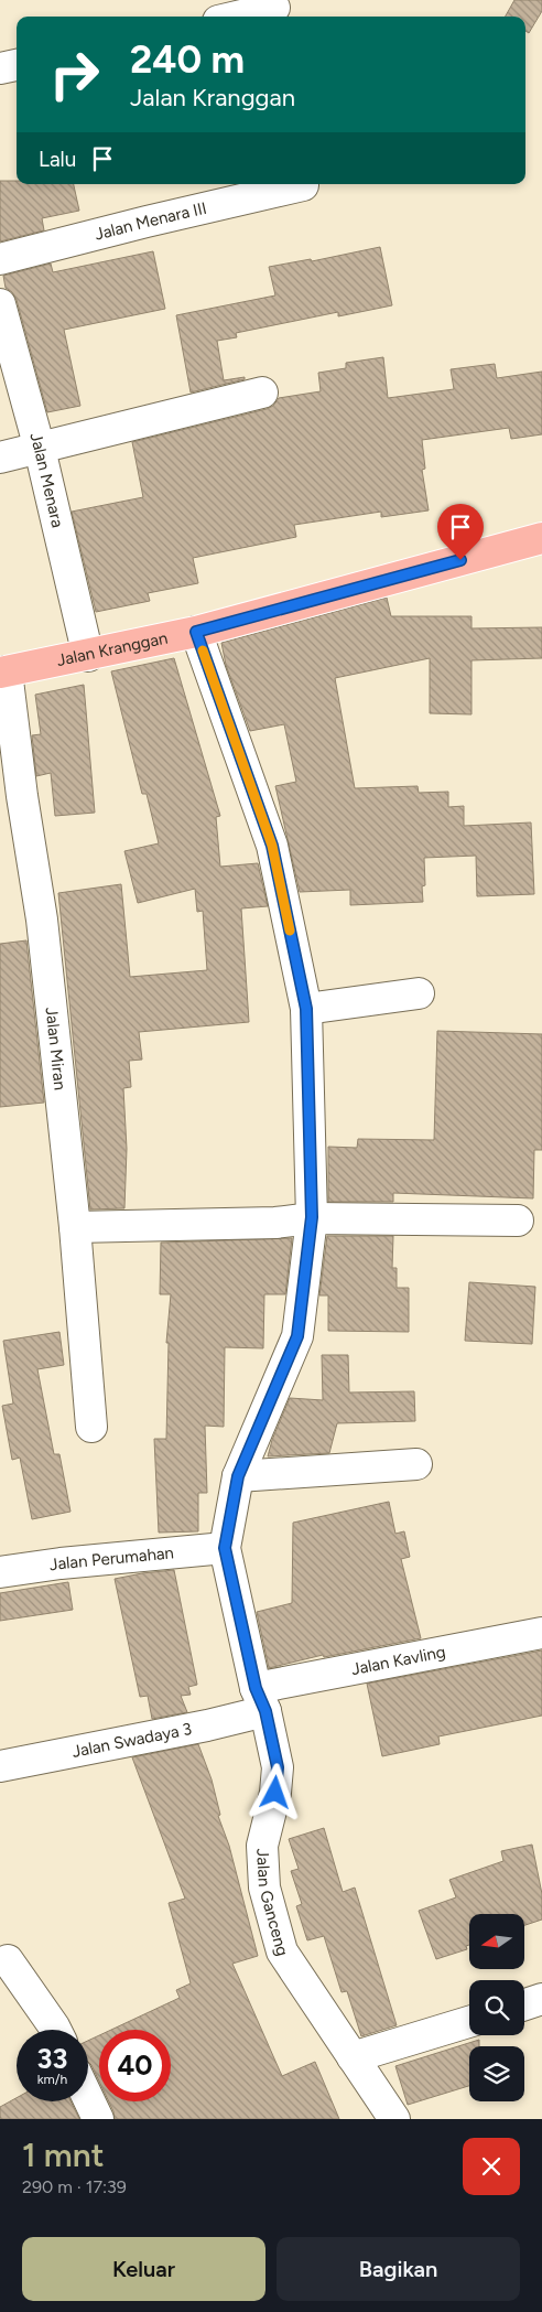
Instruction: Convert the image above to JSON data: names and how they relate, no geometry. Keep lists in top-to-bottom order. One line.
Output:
{"streets":{"main road":["Jalan Kranggan"],"street":["Jalan Menara III","Jalan Menara","Jalan Miran","Jalan Perumahan","Jalan Kavling","Jalan Swadaya 3","Jalan Ganceng"]},"crossings":[["Jalan Menara","Jalan Kranggan"],["Jalan Kranggan","Jalan Miran"],["Jalan Kranggan","Jalan Ganceng"],["Jalan Perumahan","Jalan Ganceng"],["Jalan Kavling","Jalan Swadaya 3"],["Jalan Kavling","Jalan Ganceng"],["Jalan Swadaya 3","Jalan Ganceng"]],"north":"left","page":{"turn":["240 m","Jalan Kranggan"],"then":"Lalu","speed":"33 km/h","limit":"40","heading":["1 mnt","290 m · 17:39"],"buttons":["Keluar","Bagikan"]}}
